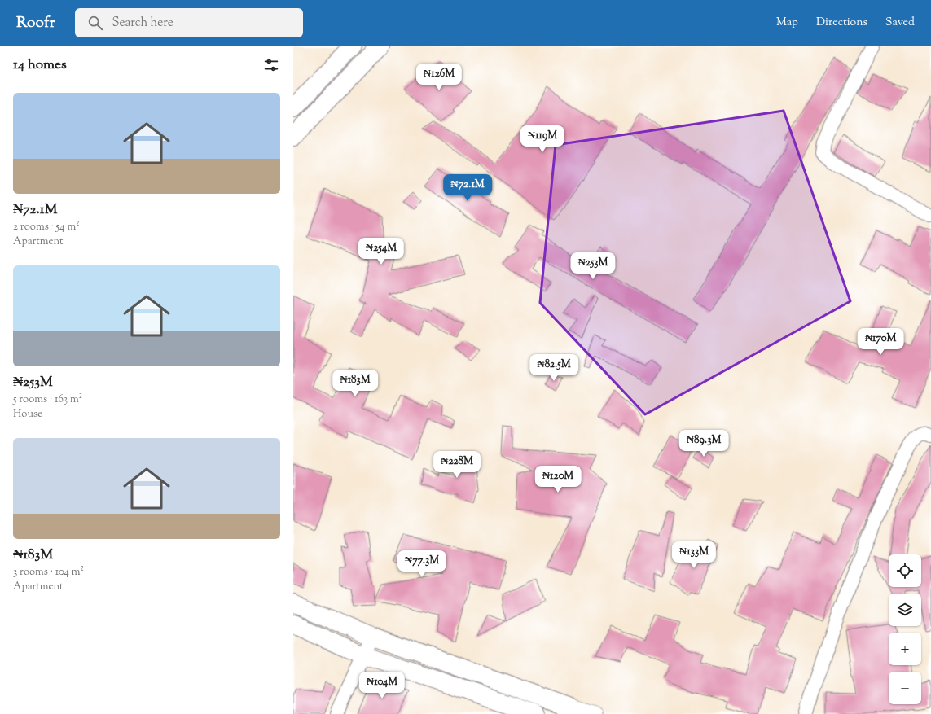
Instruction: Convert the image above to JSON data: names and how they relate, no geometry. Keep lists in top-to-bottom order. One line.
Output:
{"page":{"header":"Roofr","search":"Search here","nav":["Map","Directions","Saved"],"heading":"14 homes","price":["₦126M","₦119M","₦72.1M","₦254M","₦253M","₦170M","₦82.5M","₦183M","₦89.3M","₦228M","₦120M","₦133M","₦77.3M","₦104M"],"list":[{"name":"₦72.1M","note":"2 rooms · 54 m² · Apartment"},{"name":"₦253M","note":"5 rooms · 163 m² · House"},{"name":"₦183M","note":"3 rooms · 104 m² · Apartment"}],"map_buttons":["+","−"]}}
